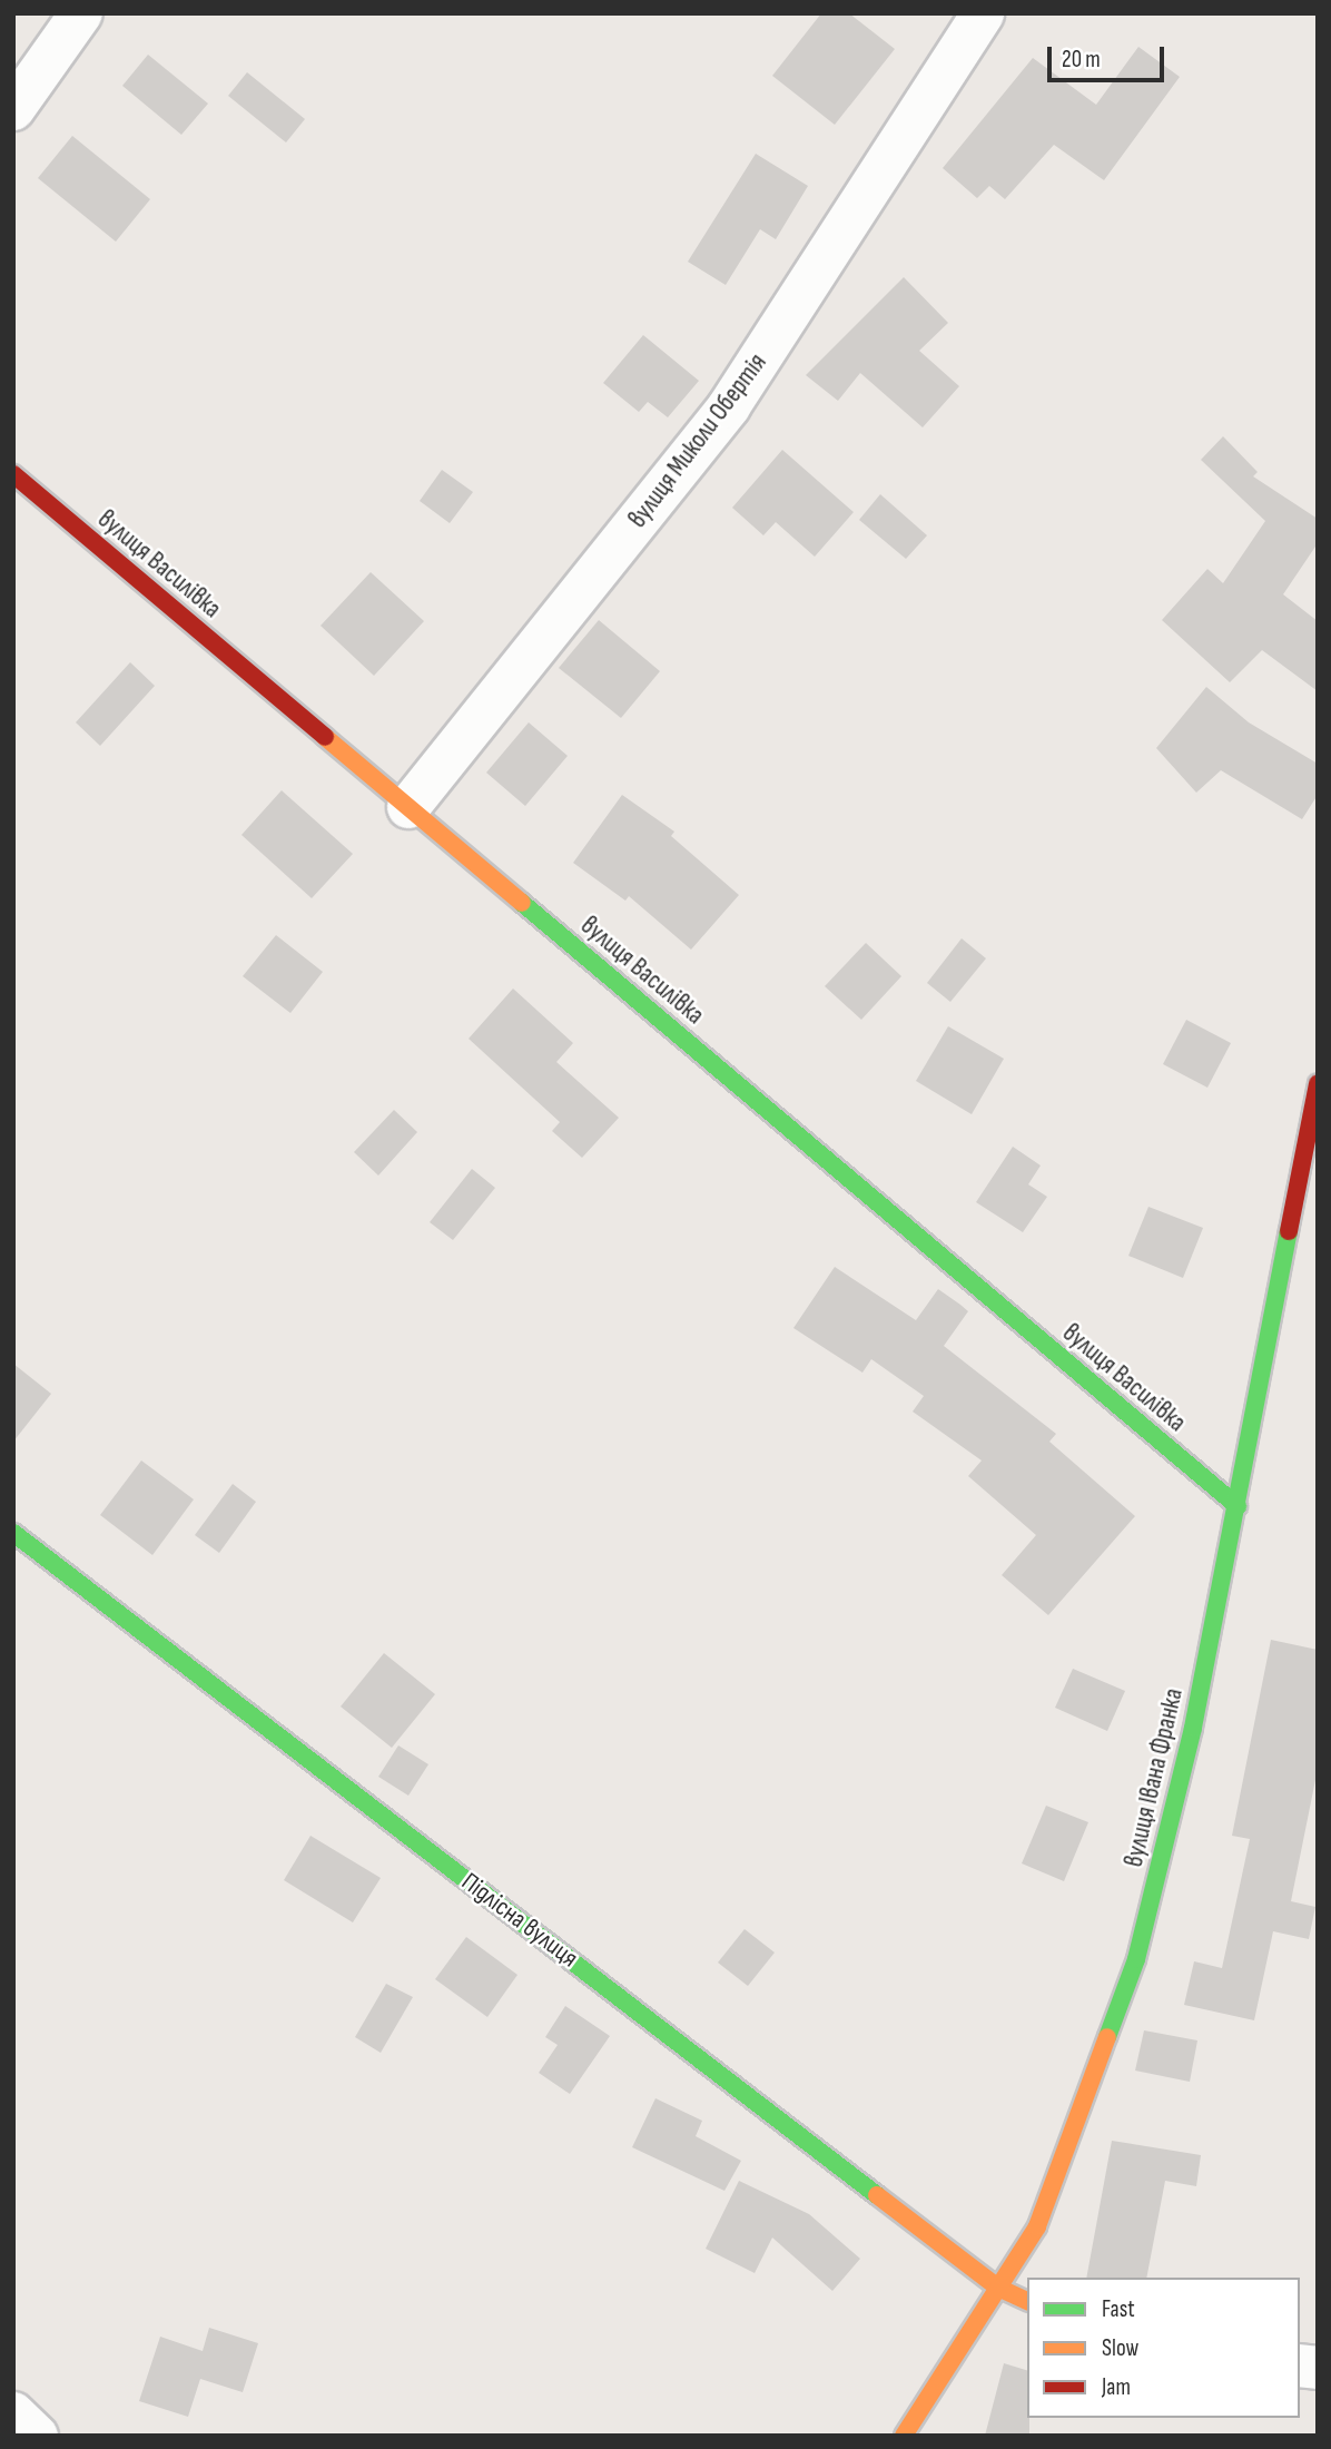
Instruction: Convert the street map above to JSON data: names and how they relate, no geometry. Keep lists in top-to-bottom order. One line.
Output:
{"streets":{"street":["вулиця Миколи Обертія","вулиця Василівка","вулиця Івана Франка","Підлісна вулиця"]},"crossings":[["вулиця Миколи Обертія","вулиця Василівка"],["вулиця Василівка","вулиця Івана Франка"],["вулиця Івана Франка","Підлісна вулиця"]],"legend":["Fast","Slow","Jam"],"scale_bar":"20 m"}
